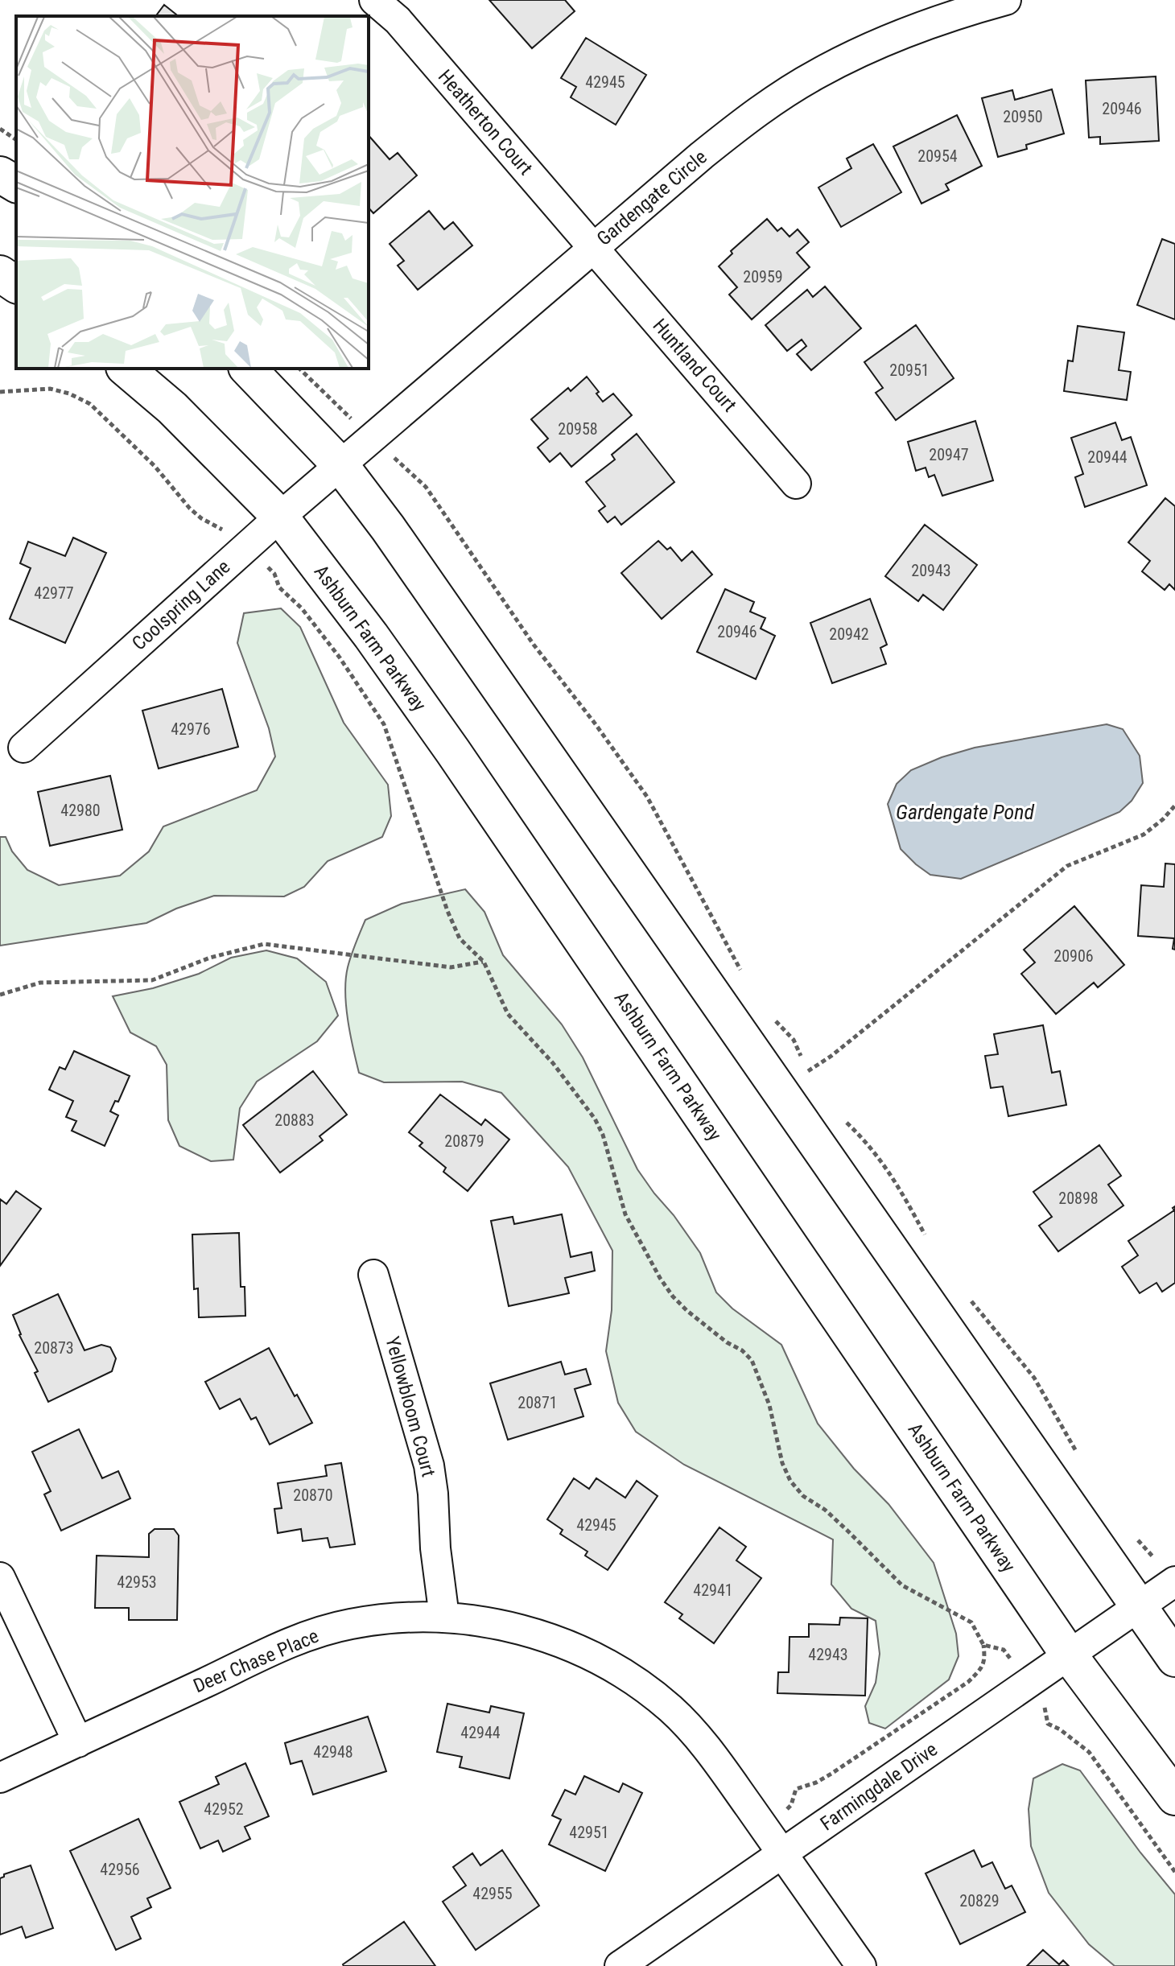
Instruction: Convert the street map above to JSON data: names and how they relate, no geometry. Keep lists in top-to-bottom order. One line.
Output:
{"streets":{"main road":["Ashburn Farm Parkway"],"street":["Heatherton Court","Gardengate Circle","Huntland Court","Coolspring Lane","Yellowbloom Court","Deer Chase Place","Farmingdale Drive"]},"crossings":[["Heatherton Court","Gardengate Circle"],["Heatherton Court","Huntland Court"],["Gardengate Circle","Huntland Court"],["Gardengate Circle","Coolspring Lane"],["Coolspring Lane","Ashburn Farm Parkway"],["Ashburn Farm Parkway","Farmingdale Drive"],["Yellowbloom Court","Deer Chase Place"],["Deer Chase Place","Farmingdale Drive"]],"water":["Gardengate Pond"],"house_numbers":["42945","20946","20950","20954","20959","20951","20958","20947","20944","20943","42977","20946","20942","42976","42980","20906","20883","20879","20898","20873","20871","20870","42945","42953","42941","42943","42944","42948","42952","42951","42956","42955","20829"]}
